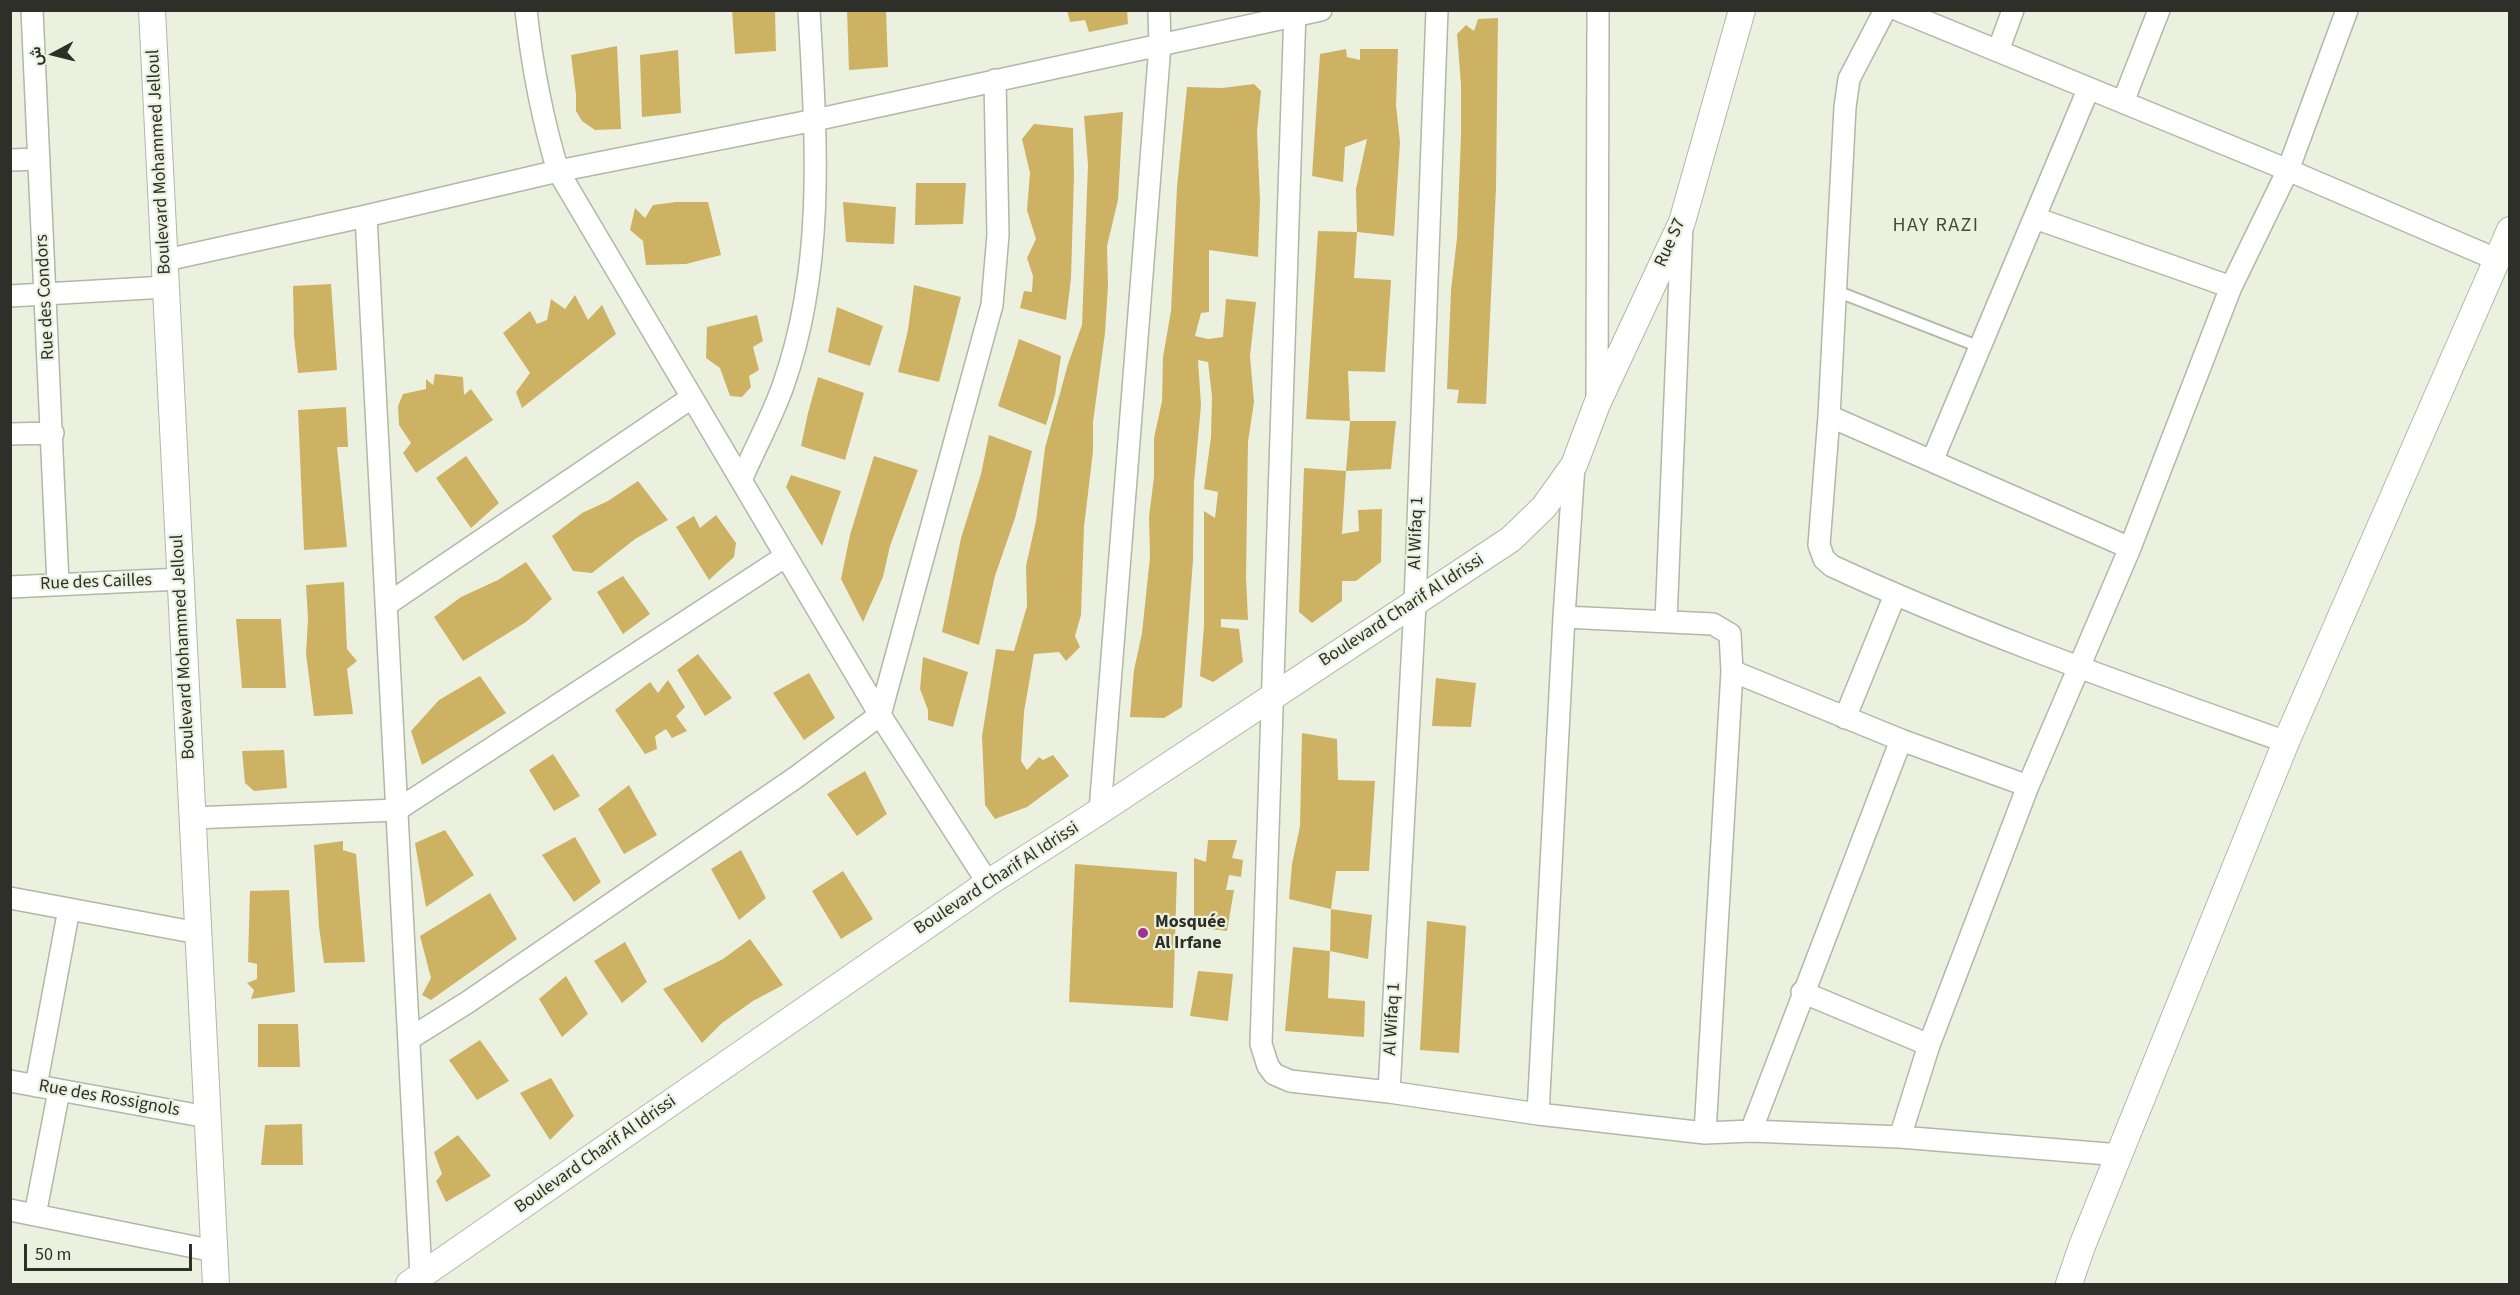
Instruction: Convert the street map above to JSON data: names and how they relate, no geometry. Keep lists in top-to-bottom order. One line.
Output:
{"streets":{"street":["Boulevard Mohammed Jelloul","Rue S7","Rue des Condors","Al Wifaq 1","Rue des Cailles","Boulevard Charif Al Idrissi","Rue des Rossignols"]},"crossings":[["Boulevard Mohammed Jelloul","Rue des Cailles"],["Boulevard Mohammed Jelloul","Rue des Rossignols"],["Rue S7","Boulevard Charif Al Idrissi"],["Rue des Condors","Rue des Cailles"],["Al Wifaq 1","Boulevard Charif Al Idrissi"]],"districts":["HAY RAZI"],"places":["Mosquée Al Irfane"],"scale_bar":"50 m","north":"left"}
